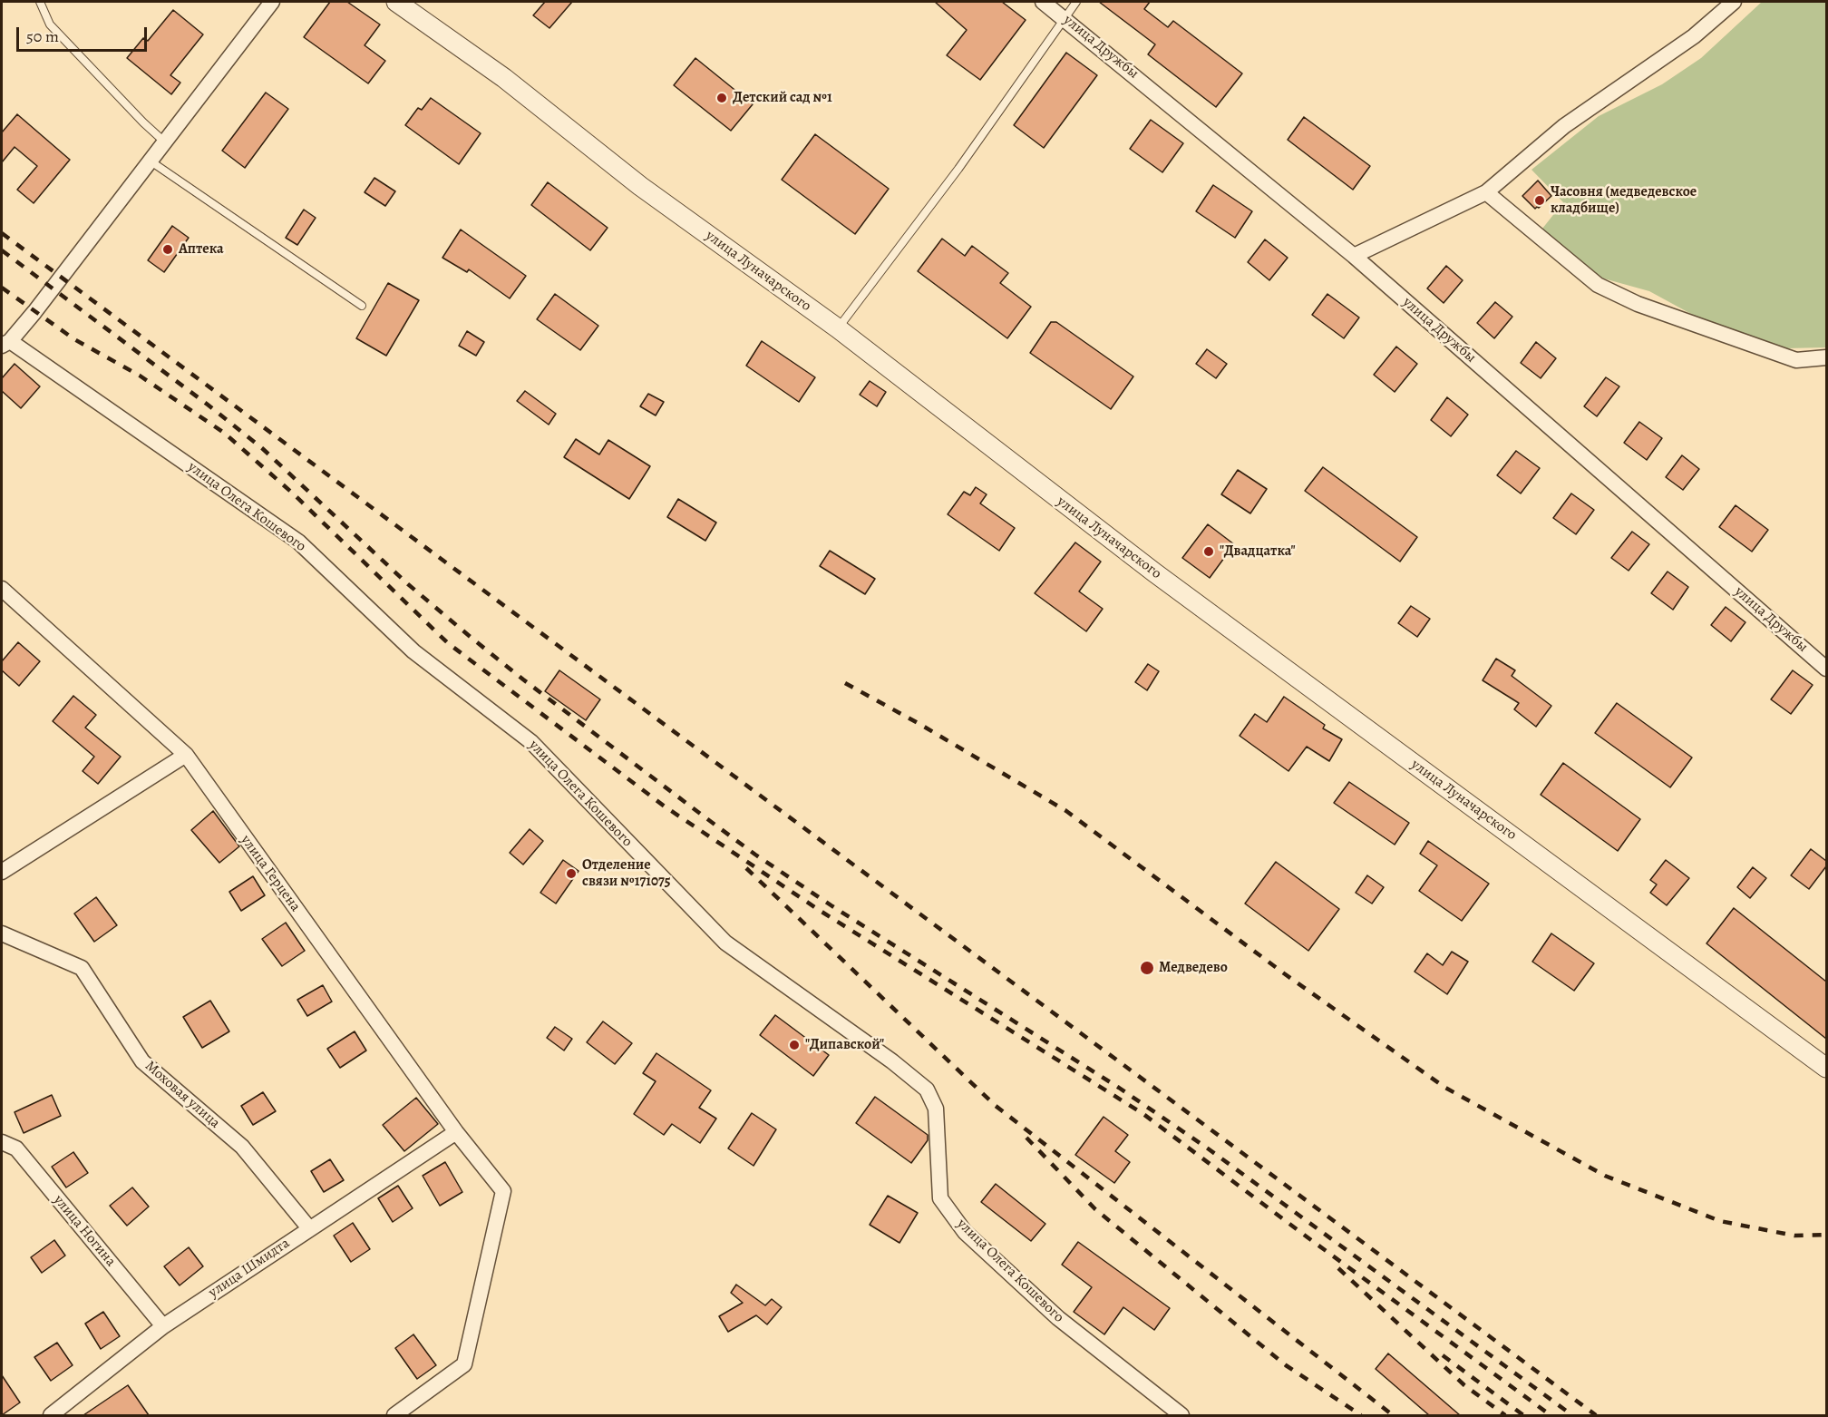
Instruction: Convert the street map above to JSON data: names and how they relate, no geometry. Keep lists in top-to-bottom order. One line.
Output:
{"streets":{"street":["улица Дружбы","улица Луначарского","улица Олега Кошевого","улица Герцена","Моховая улица","улица Ногина","улица Шмидта"]},"crossings":[["улица Герцена","улица Шмидта"],["Моховая улица","улица Шмидта"],["улица Ногина","улица Шмидта"]],"places":["Детский сад №1","Часовня (медведевское кладбище)","Аптека","\"Двадцатка\"","Отделение связи №171075","Медведево","\"Дипавской\""],"scale_bar":"50 m"}
